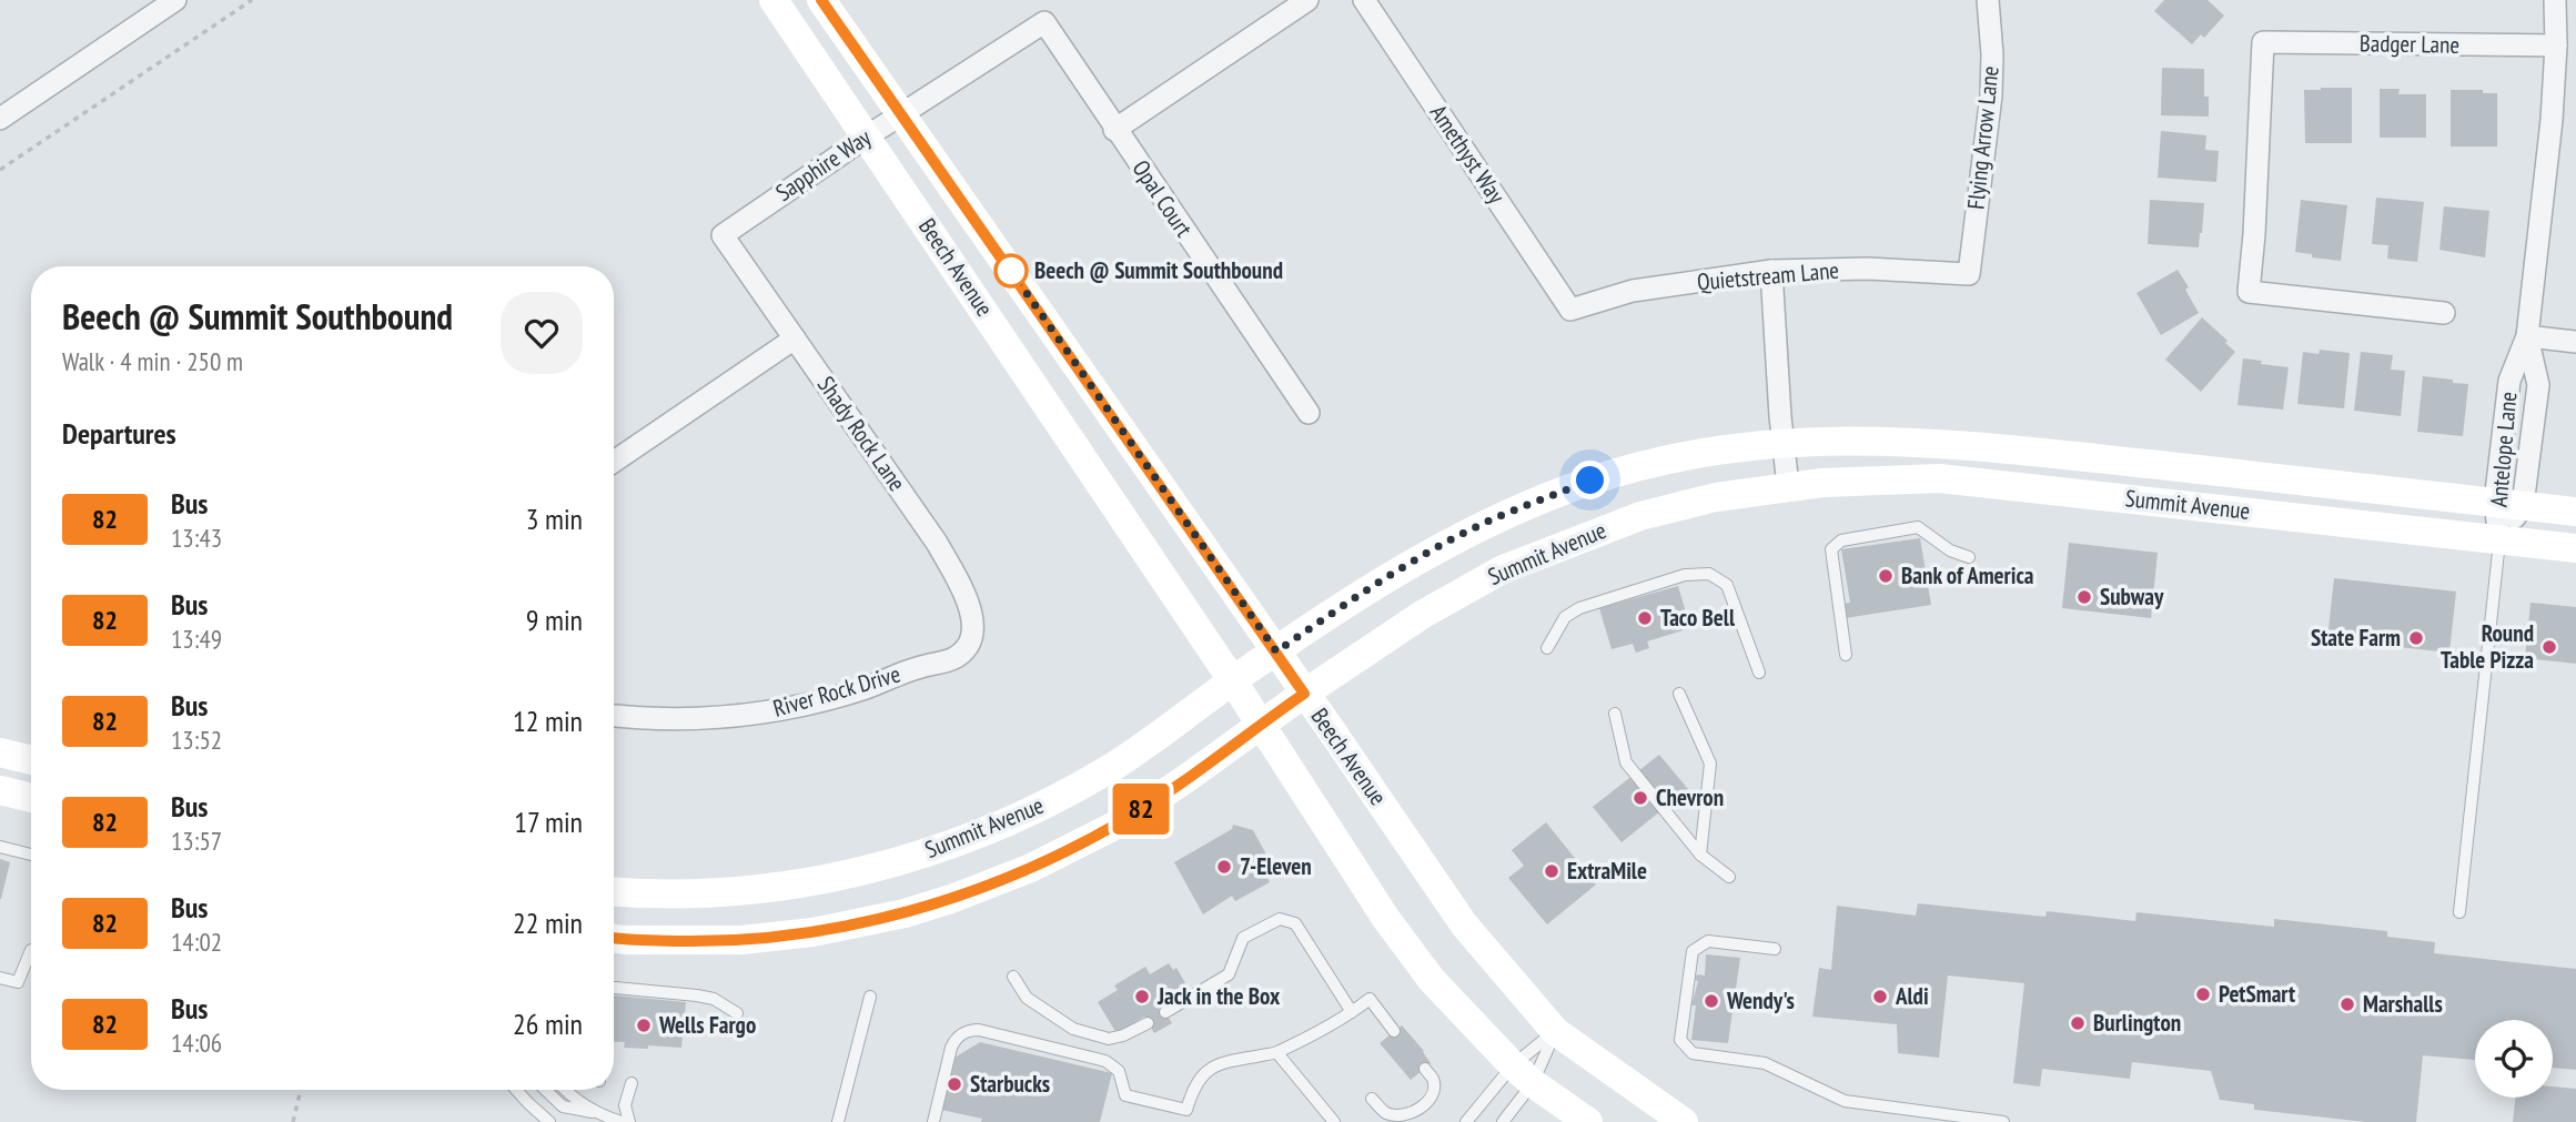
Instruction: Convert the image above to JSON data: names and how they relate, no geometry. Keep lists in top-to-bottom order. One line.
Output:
{"streets":{"main road":["Beech Avenue","Summit Avenue"],"street":["Badger Lane","Flying Arrow Lane","Amethyst Way","Sapphire Way","Opal Court","Quietstream Lane","Shady Rock Lane","Antelope Lane","River Rock Drive"]},"crossings":[["Badger Lane","Antelope Lane"],["Flying Arrow Lane","Quietstream Lane"],["Amethyst Way","Quietstream Lane"],["Sapphire Way","Opal Court"],["Sapphire Way","Beech Avenue"],["Sapphire Way","Shady Rock Lane"],["Beech Avenue","Summit Avenue"],["Shady Rock Lane","River Rock Drive"],["Antelope Lane","Summit Avenue"]],"places":["Beech @ Summit Southbound","Bank of America","Subway","Taco Bell","State Farm","Round Table Pizza","Chevron","7-Eleven","ExtraMile","PetSmart","Jack in the Box","Aldi","Wendy's","Marshalls","Burlington","Wells Fargo","Starbucks"],"lines":["bus line 82"],"page":{"on_map":"82","heading":[["Beech @ Summit Southbound","Walk · 4 min · 250 m"],"Departures"],"list":[{"mark":"82","name":"Bus","note":"13:43","value":"3 min"},{"mark":"82","name":"Bus","note":"13:49","value":"9 min"},{"mark":"82","name":"Bus","note":"13:52","value":"12 min"},{"mark":"82","name":"Bus","note":"13:57","value":"17 min"},{"mark":"82","name":"Bus","note":"14:02","value":"22 min"},{"mark":"82","name":"Bus","note":"14:06","value":"26 min"}]}}
